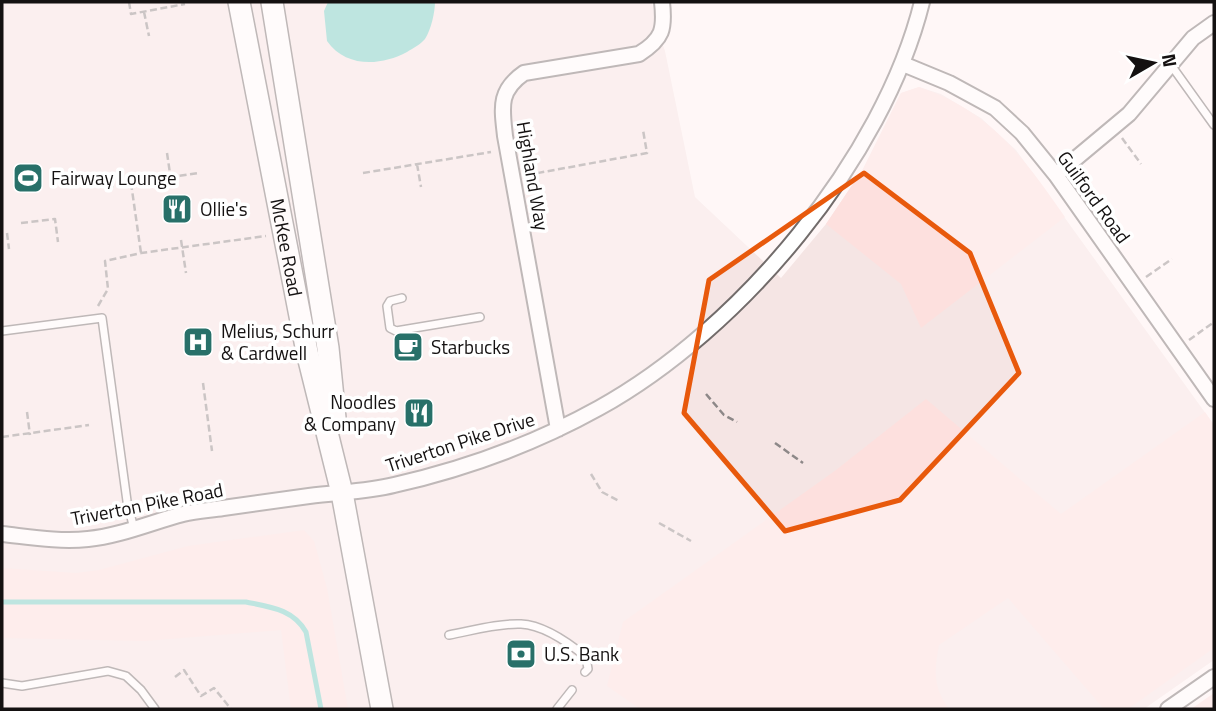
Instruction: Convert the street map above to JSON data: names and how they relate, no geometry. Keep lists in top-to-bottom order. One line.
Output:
{"streets":{"main road":["McKee Road"],"street":["Highland Way","Guilford Road","Triverton Pike Drive","Triverton Pike Road"]},"crossings":[["Highland Way","Triverton Pike Drive"],["Guilford Road","Triverton Pike Drive"],["McKee Road","Triverton Pike Drive"],["McKee Road","Triverton Pike Road"],["Triverton Pike Drive","Triverton Pike Road"]],"places":{"sports":["Fairway Lounge"],"restaurant":["Ollie's","Noodles & Company"],"hospital":["Melius, Schurr & Cardwell"],"cafe":["Starbucks"],"bank":["U.S. Bank"]},"north":"right"}
